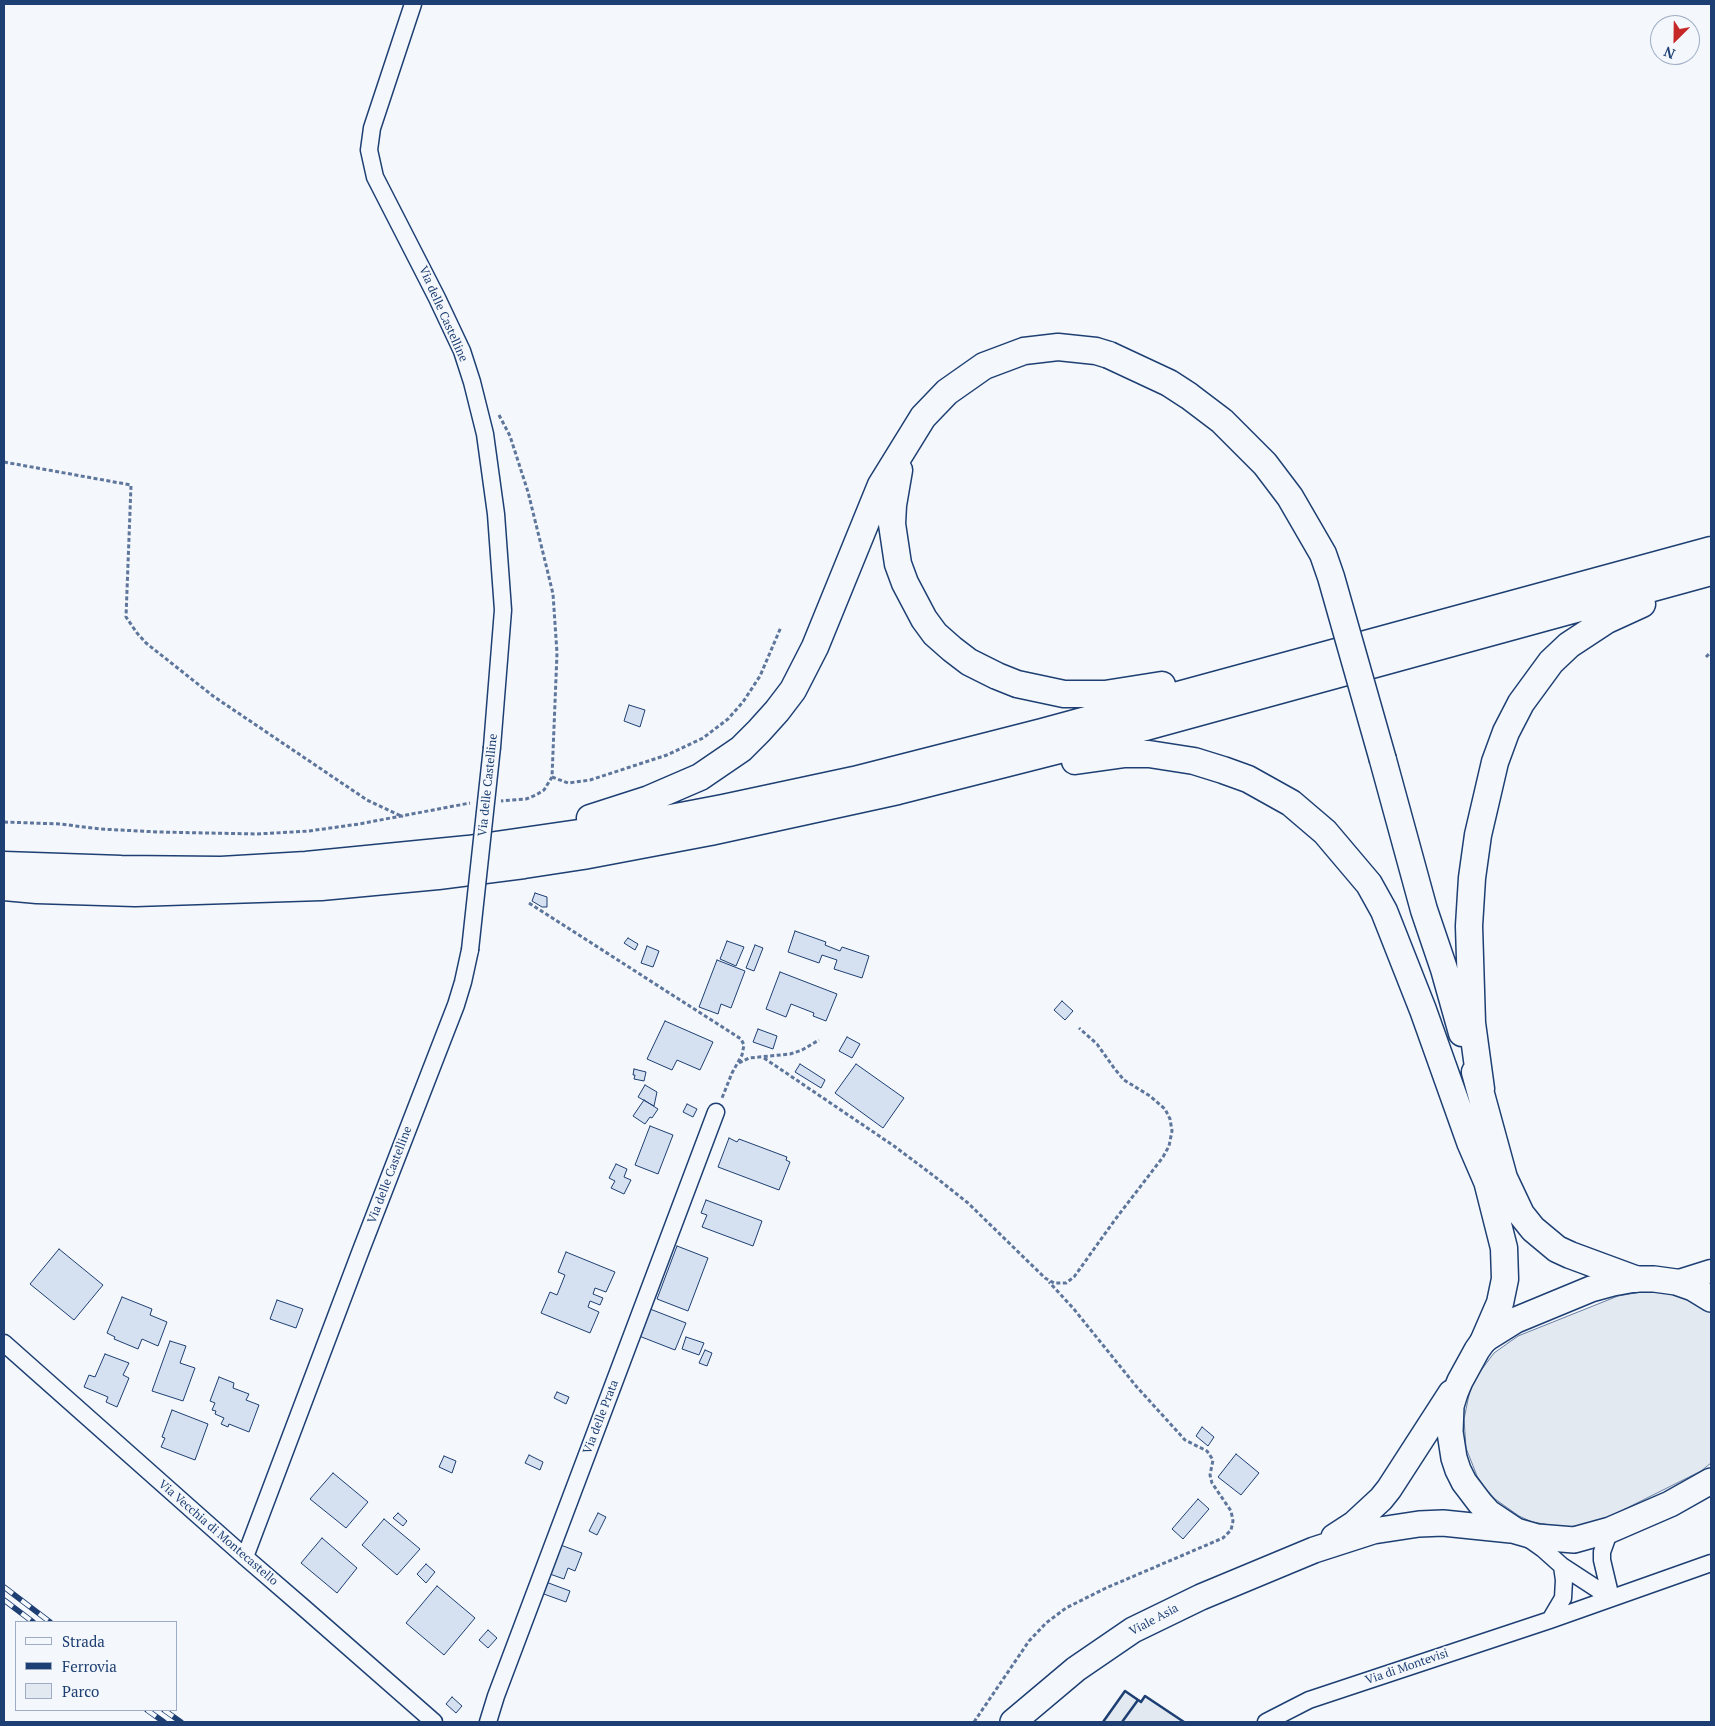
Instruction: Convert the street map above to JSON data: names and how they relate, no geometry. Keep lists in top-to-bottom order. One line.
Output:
{"streets":{"main road":["Viale Asia"],"street":["Via delle Castelline","Via delle Prata","Via Vecchia di Montecastello","Via di Montevisi"]},"crossings":[["Via delle Castelline","Via Vecchia di Montecastello"]],"legend":["Strada","Ferrovia","Parco"],"north":"bottom left"}
